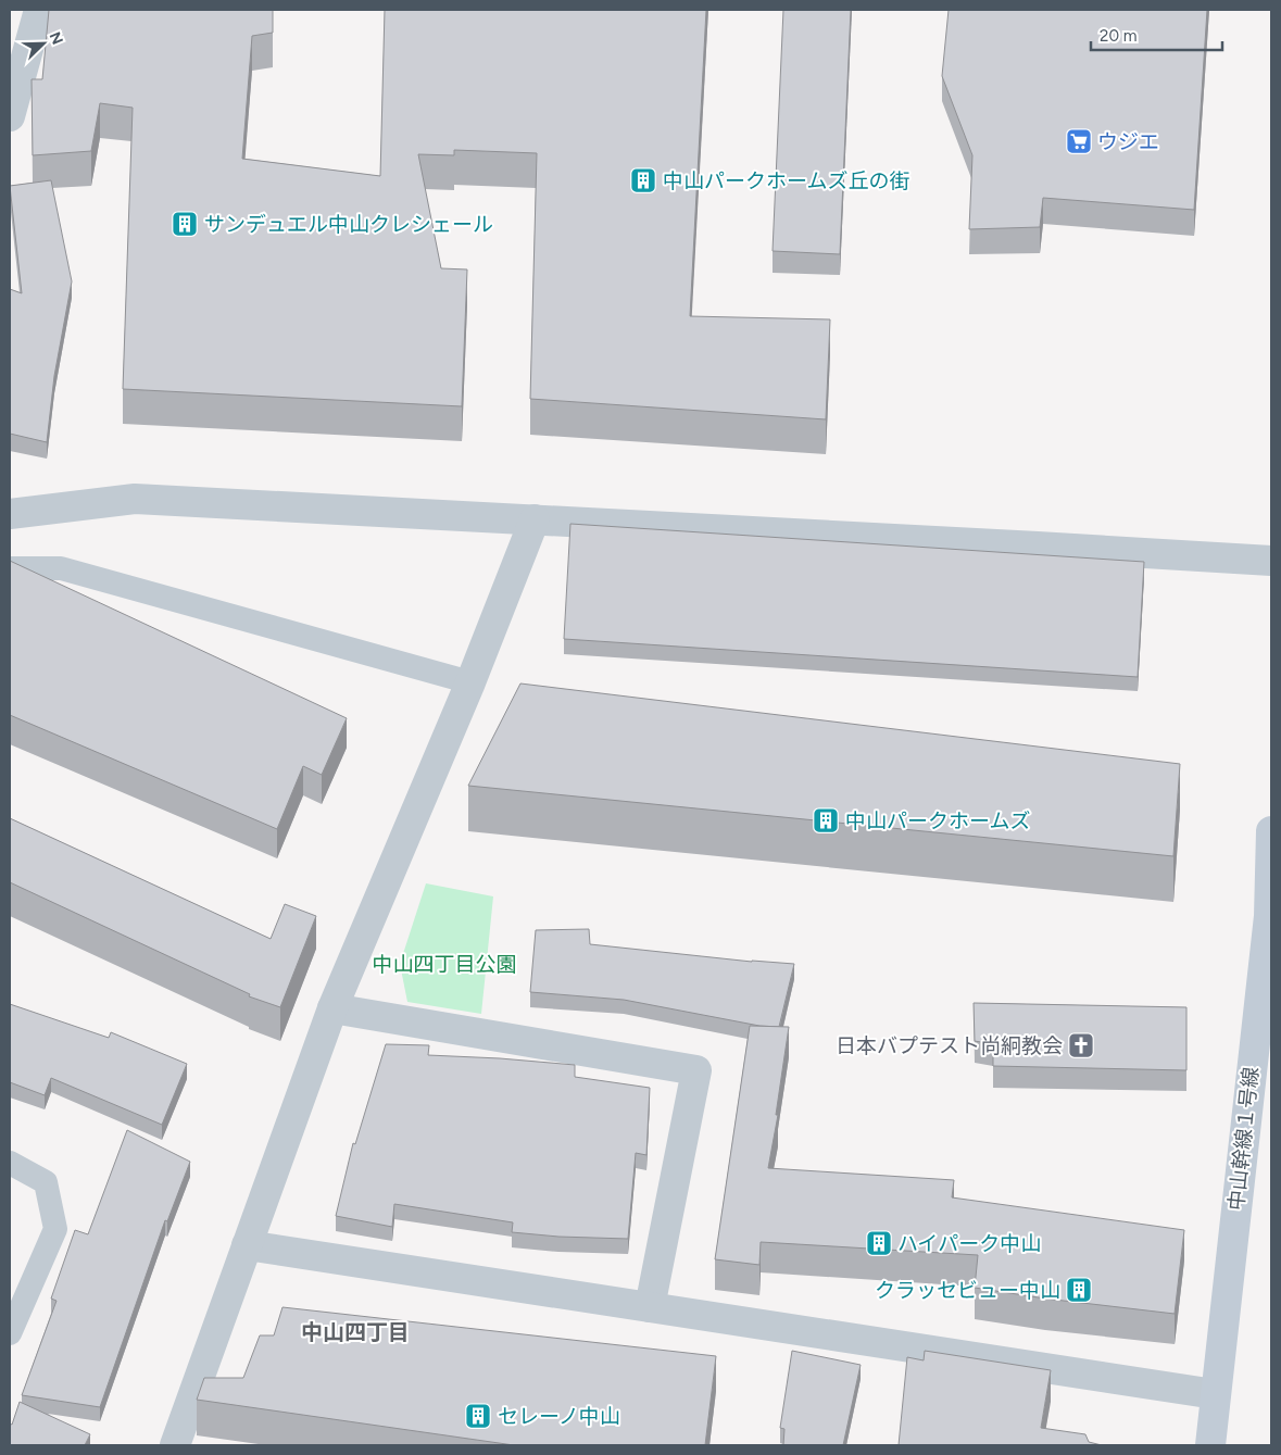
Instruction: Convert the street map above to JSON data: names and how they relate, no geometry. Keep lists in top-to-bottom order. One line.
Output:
{"streets":{"street":["中山幹線１号線"]},"districts":["中山四丁目"],"parks":["中山四丁目公園"],"places":{"supermarket":["ウジエ"],"building":["中山パークホームズ丘の街","サンデュエル中山クレシェール","中山パークホームズ","ハイパーク中山","クラッセビュー中山","セレーノ中山"],"church":["日本バプテスト尚絅教会"]},"scale_bar":"20 m","north":"top right"}
